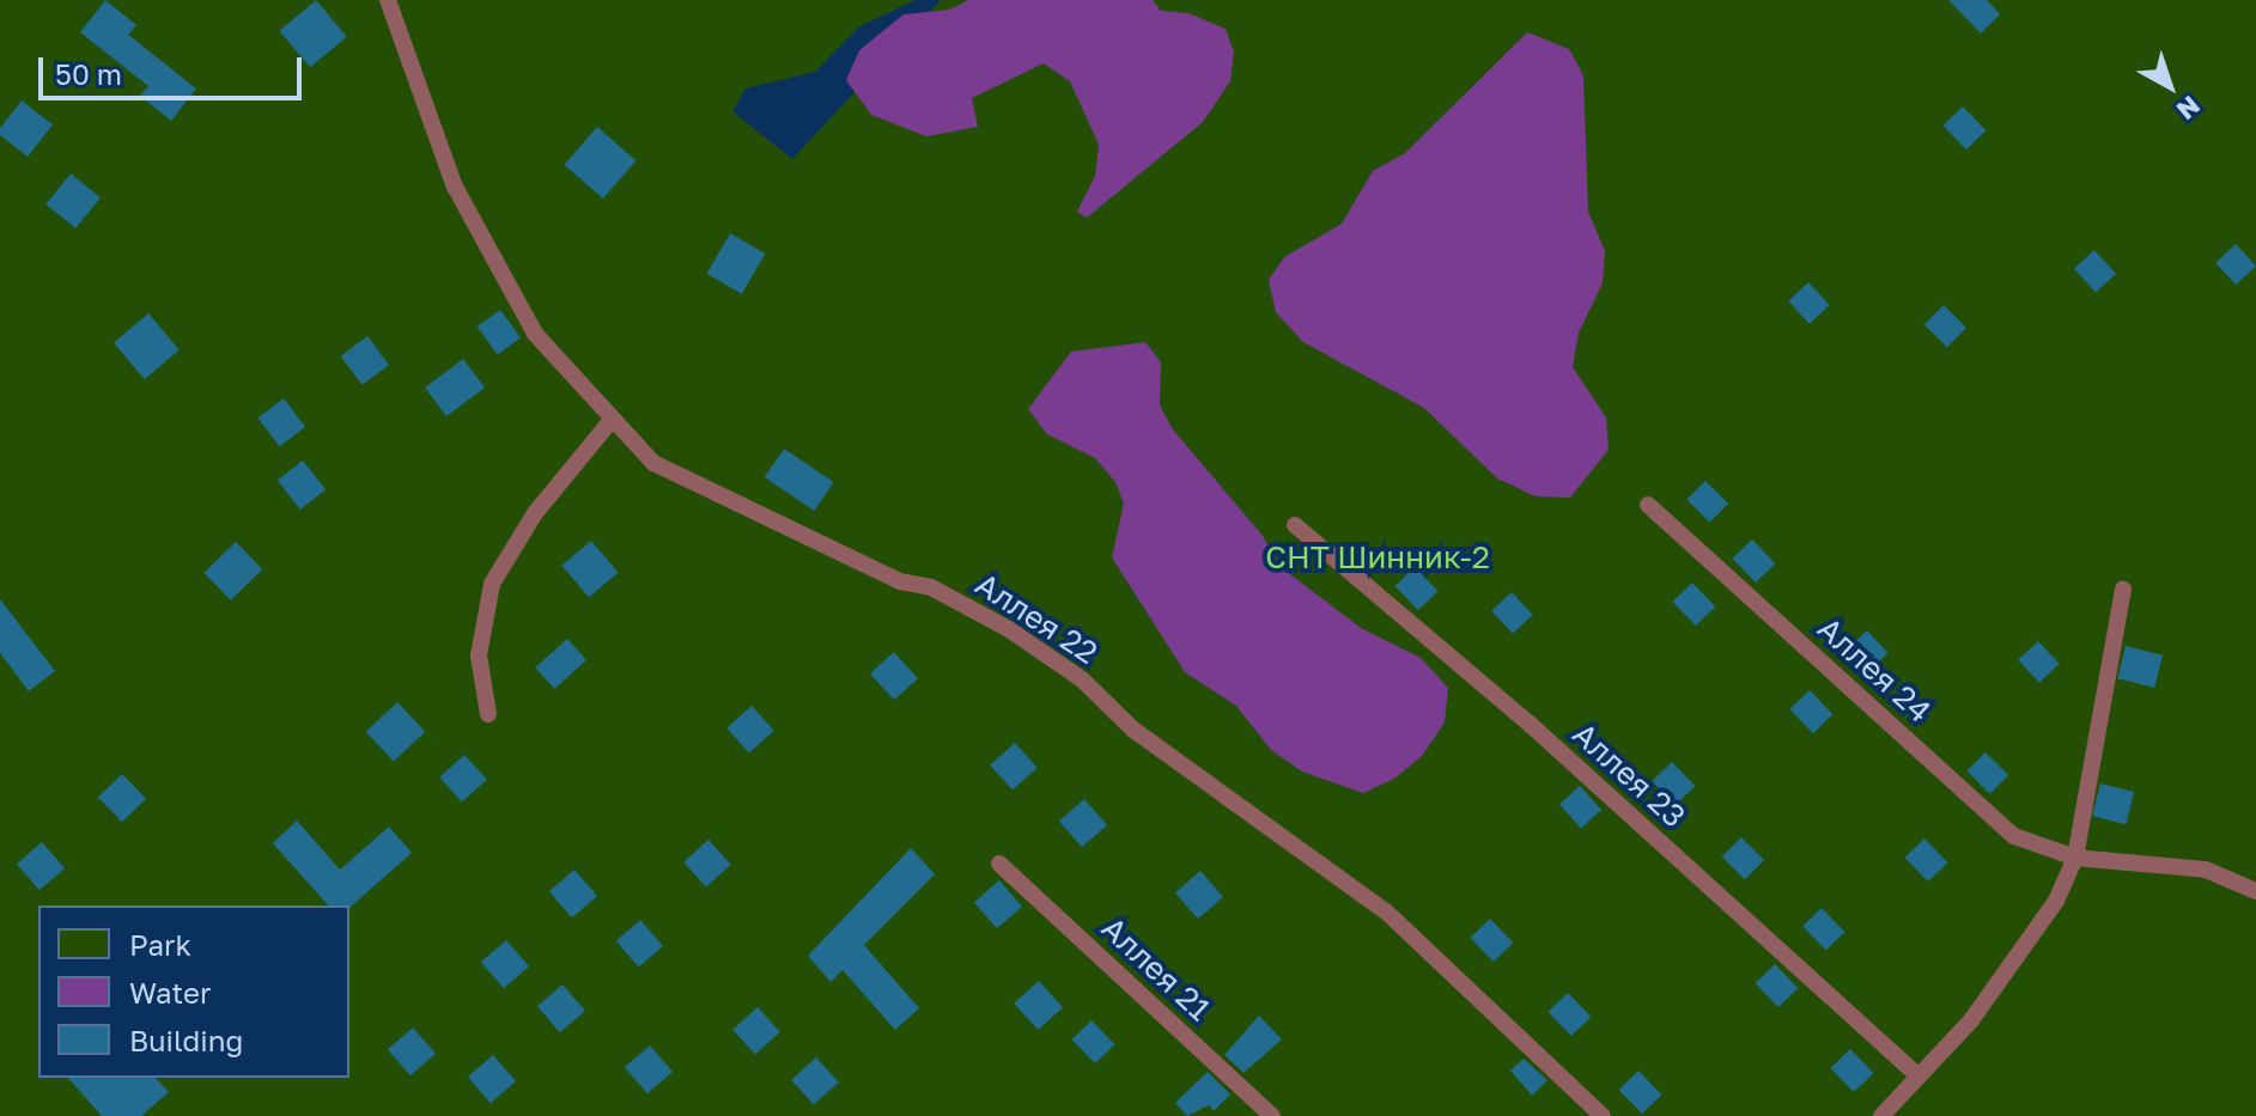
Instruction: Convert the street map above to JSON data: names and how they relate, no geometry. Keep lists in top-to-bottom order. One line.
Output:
{"streets":{"lane":["Аллея 22","Аллея 24","Аллея 23","Аллея 21"]},"parks":["СНТ Шинник-2"],"legend":["Park","Water","Building"],"scale_bar":"50 m","north":"bottom right"}
